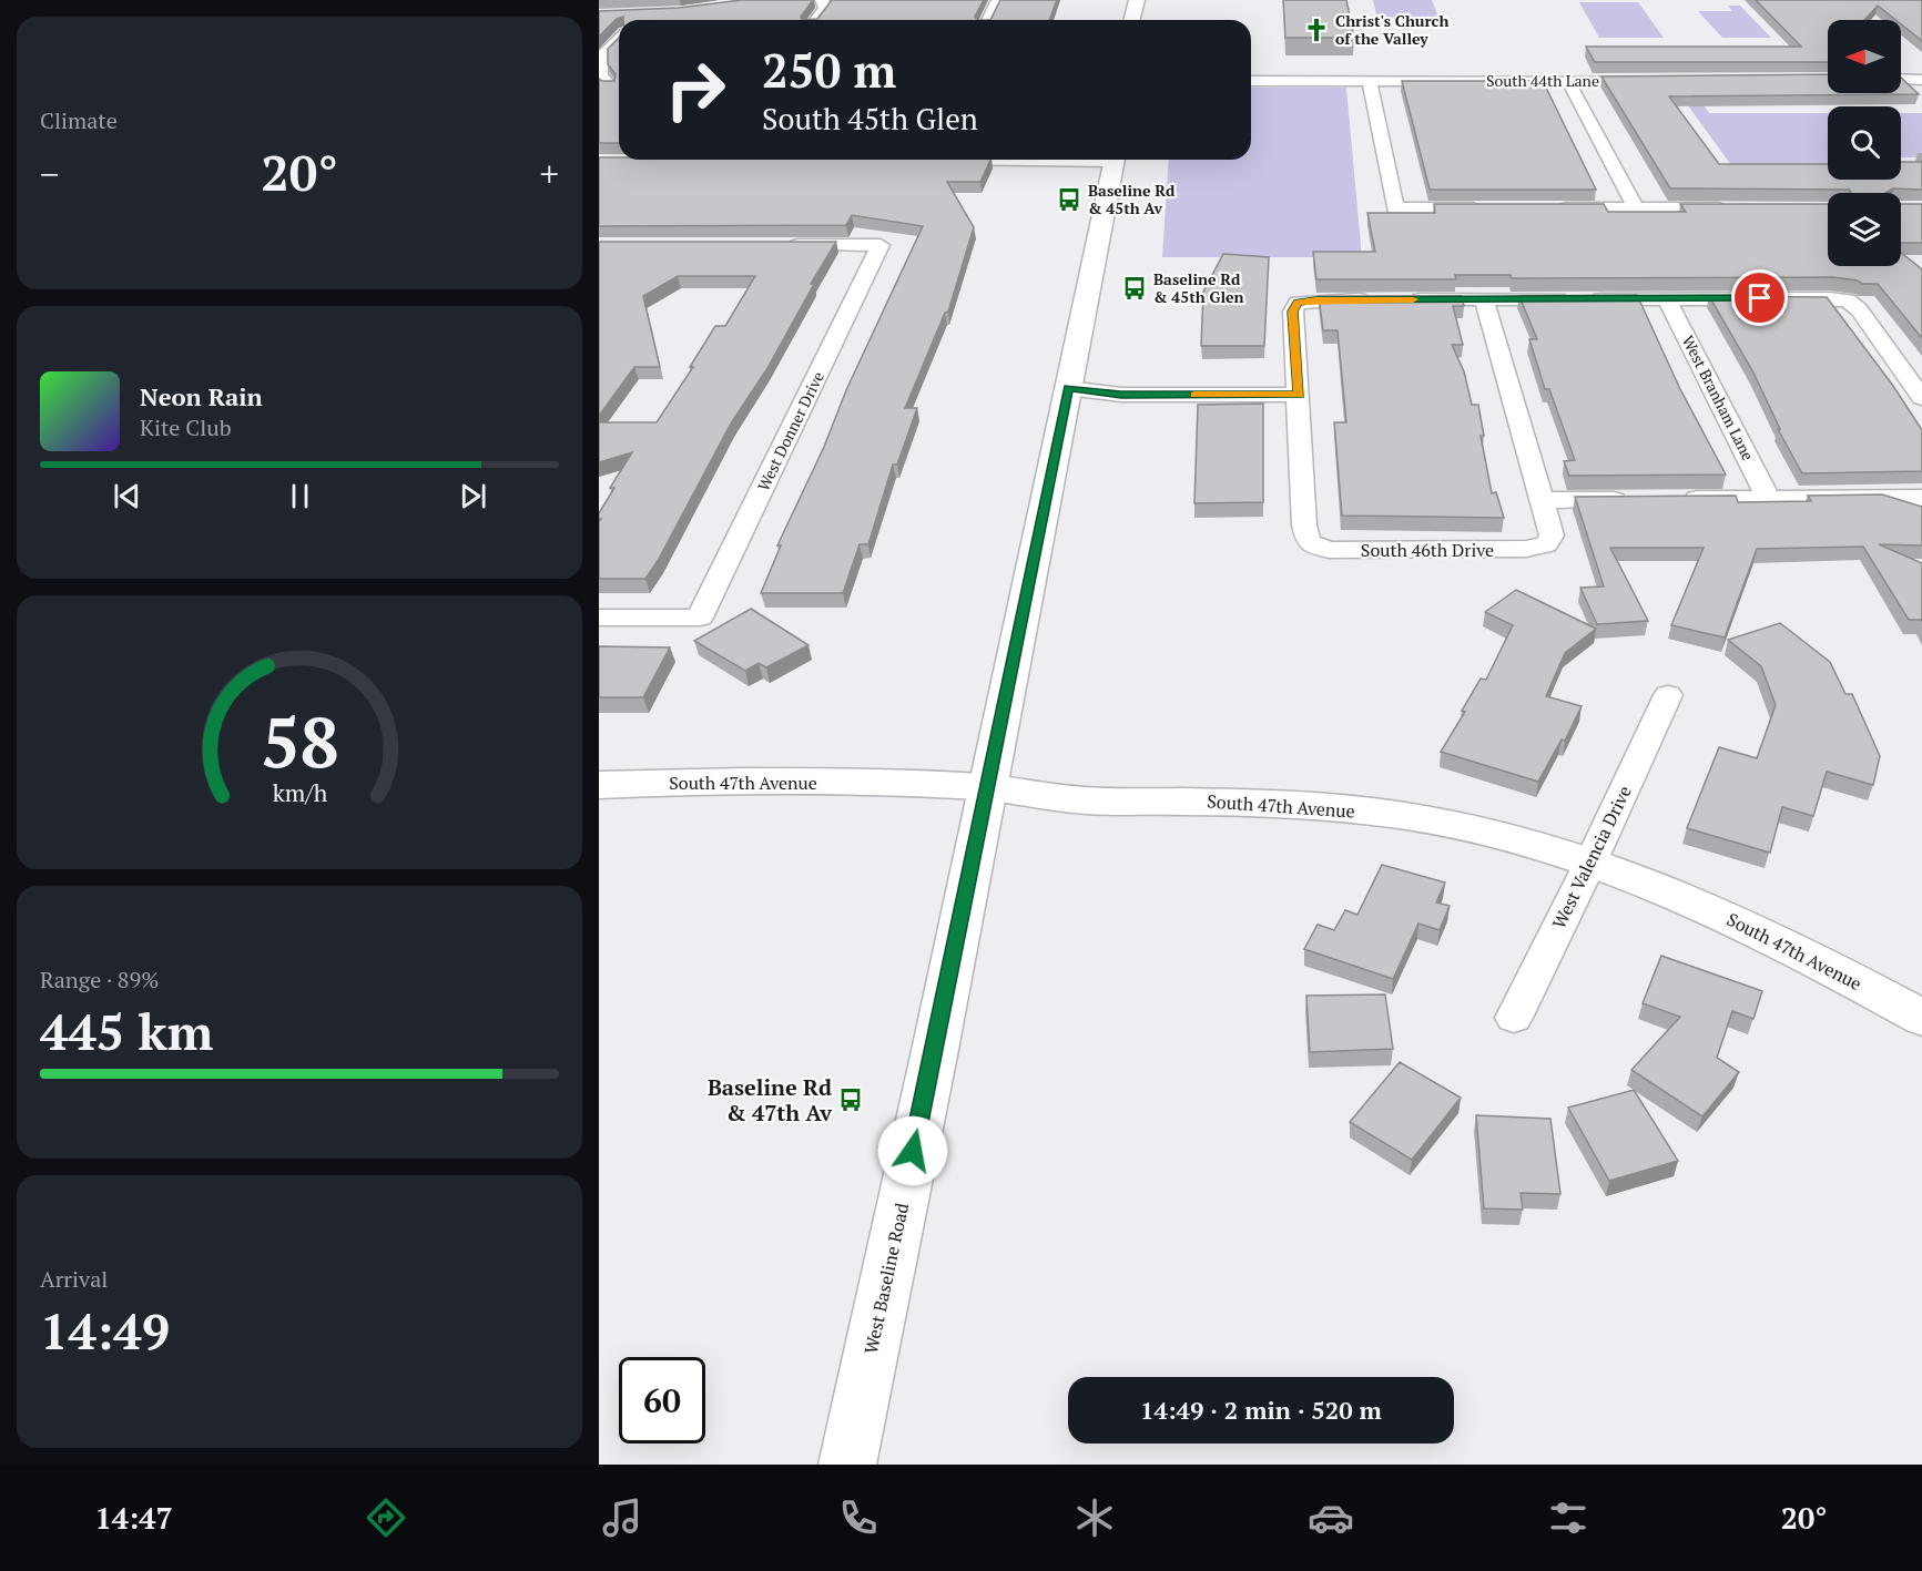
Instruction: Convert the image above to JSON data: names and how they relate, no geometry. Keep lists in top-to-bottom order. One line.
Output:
{"streets":{"main road":["South 47th Avenue","West Baseline Road"],"street":["South 44th Lane","West Branham Lane","West Donner Drive","South 46th Drive","West Valencia Drive"]},"crossings":[["South 47th Avenue","West Valencia Drive"],["South 47th Avenue","West Baseline Road"]],"places":{"church":["Christ's Church of the Valley"],"bus stop":["Baseline Rd & 45th Av","Baseline Rd & 45th Glen","Baseline Rd & 47th Av"]},"north":"left","page":{"tile":["Climate",["Range · 89%","445 km"],["Arrival","14:49"]],"turn":["250 m","South 45th Glen"],"heat":["−","20°","+"],"song":["Neon Rain","Kite Club"],"limit":"60","trip":"14:49 · 2 min · 520 m","tabs":["14:47","20°"],"gauge":["58","km/h"]}}
